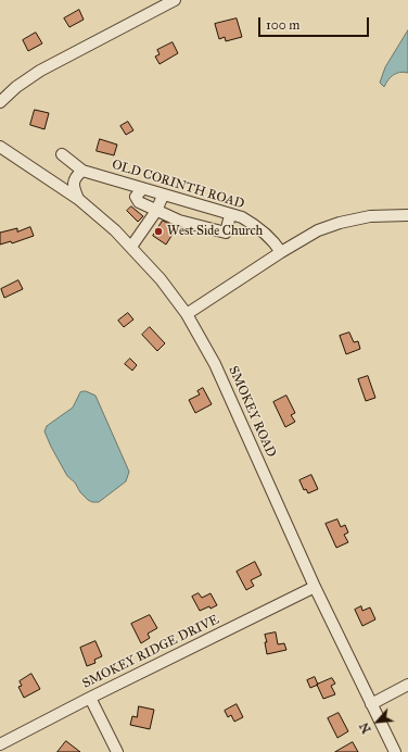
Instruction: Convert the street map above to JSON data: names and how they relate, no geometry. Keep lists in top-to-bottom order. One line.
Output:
{"streets":{"street":["OLD CORINTH ROAD","SMOKEY ROAD","SMOKEY RIDGE DRIVE"]},"crossings":[["SMOKEY ROAD","SMOKEY RIDGE DRIVE"]],"places":["West Side Church"],"scale_bar":"100 m","north":"bottom left"}
